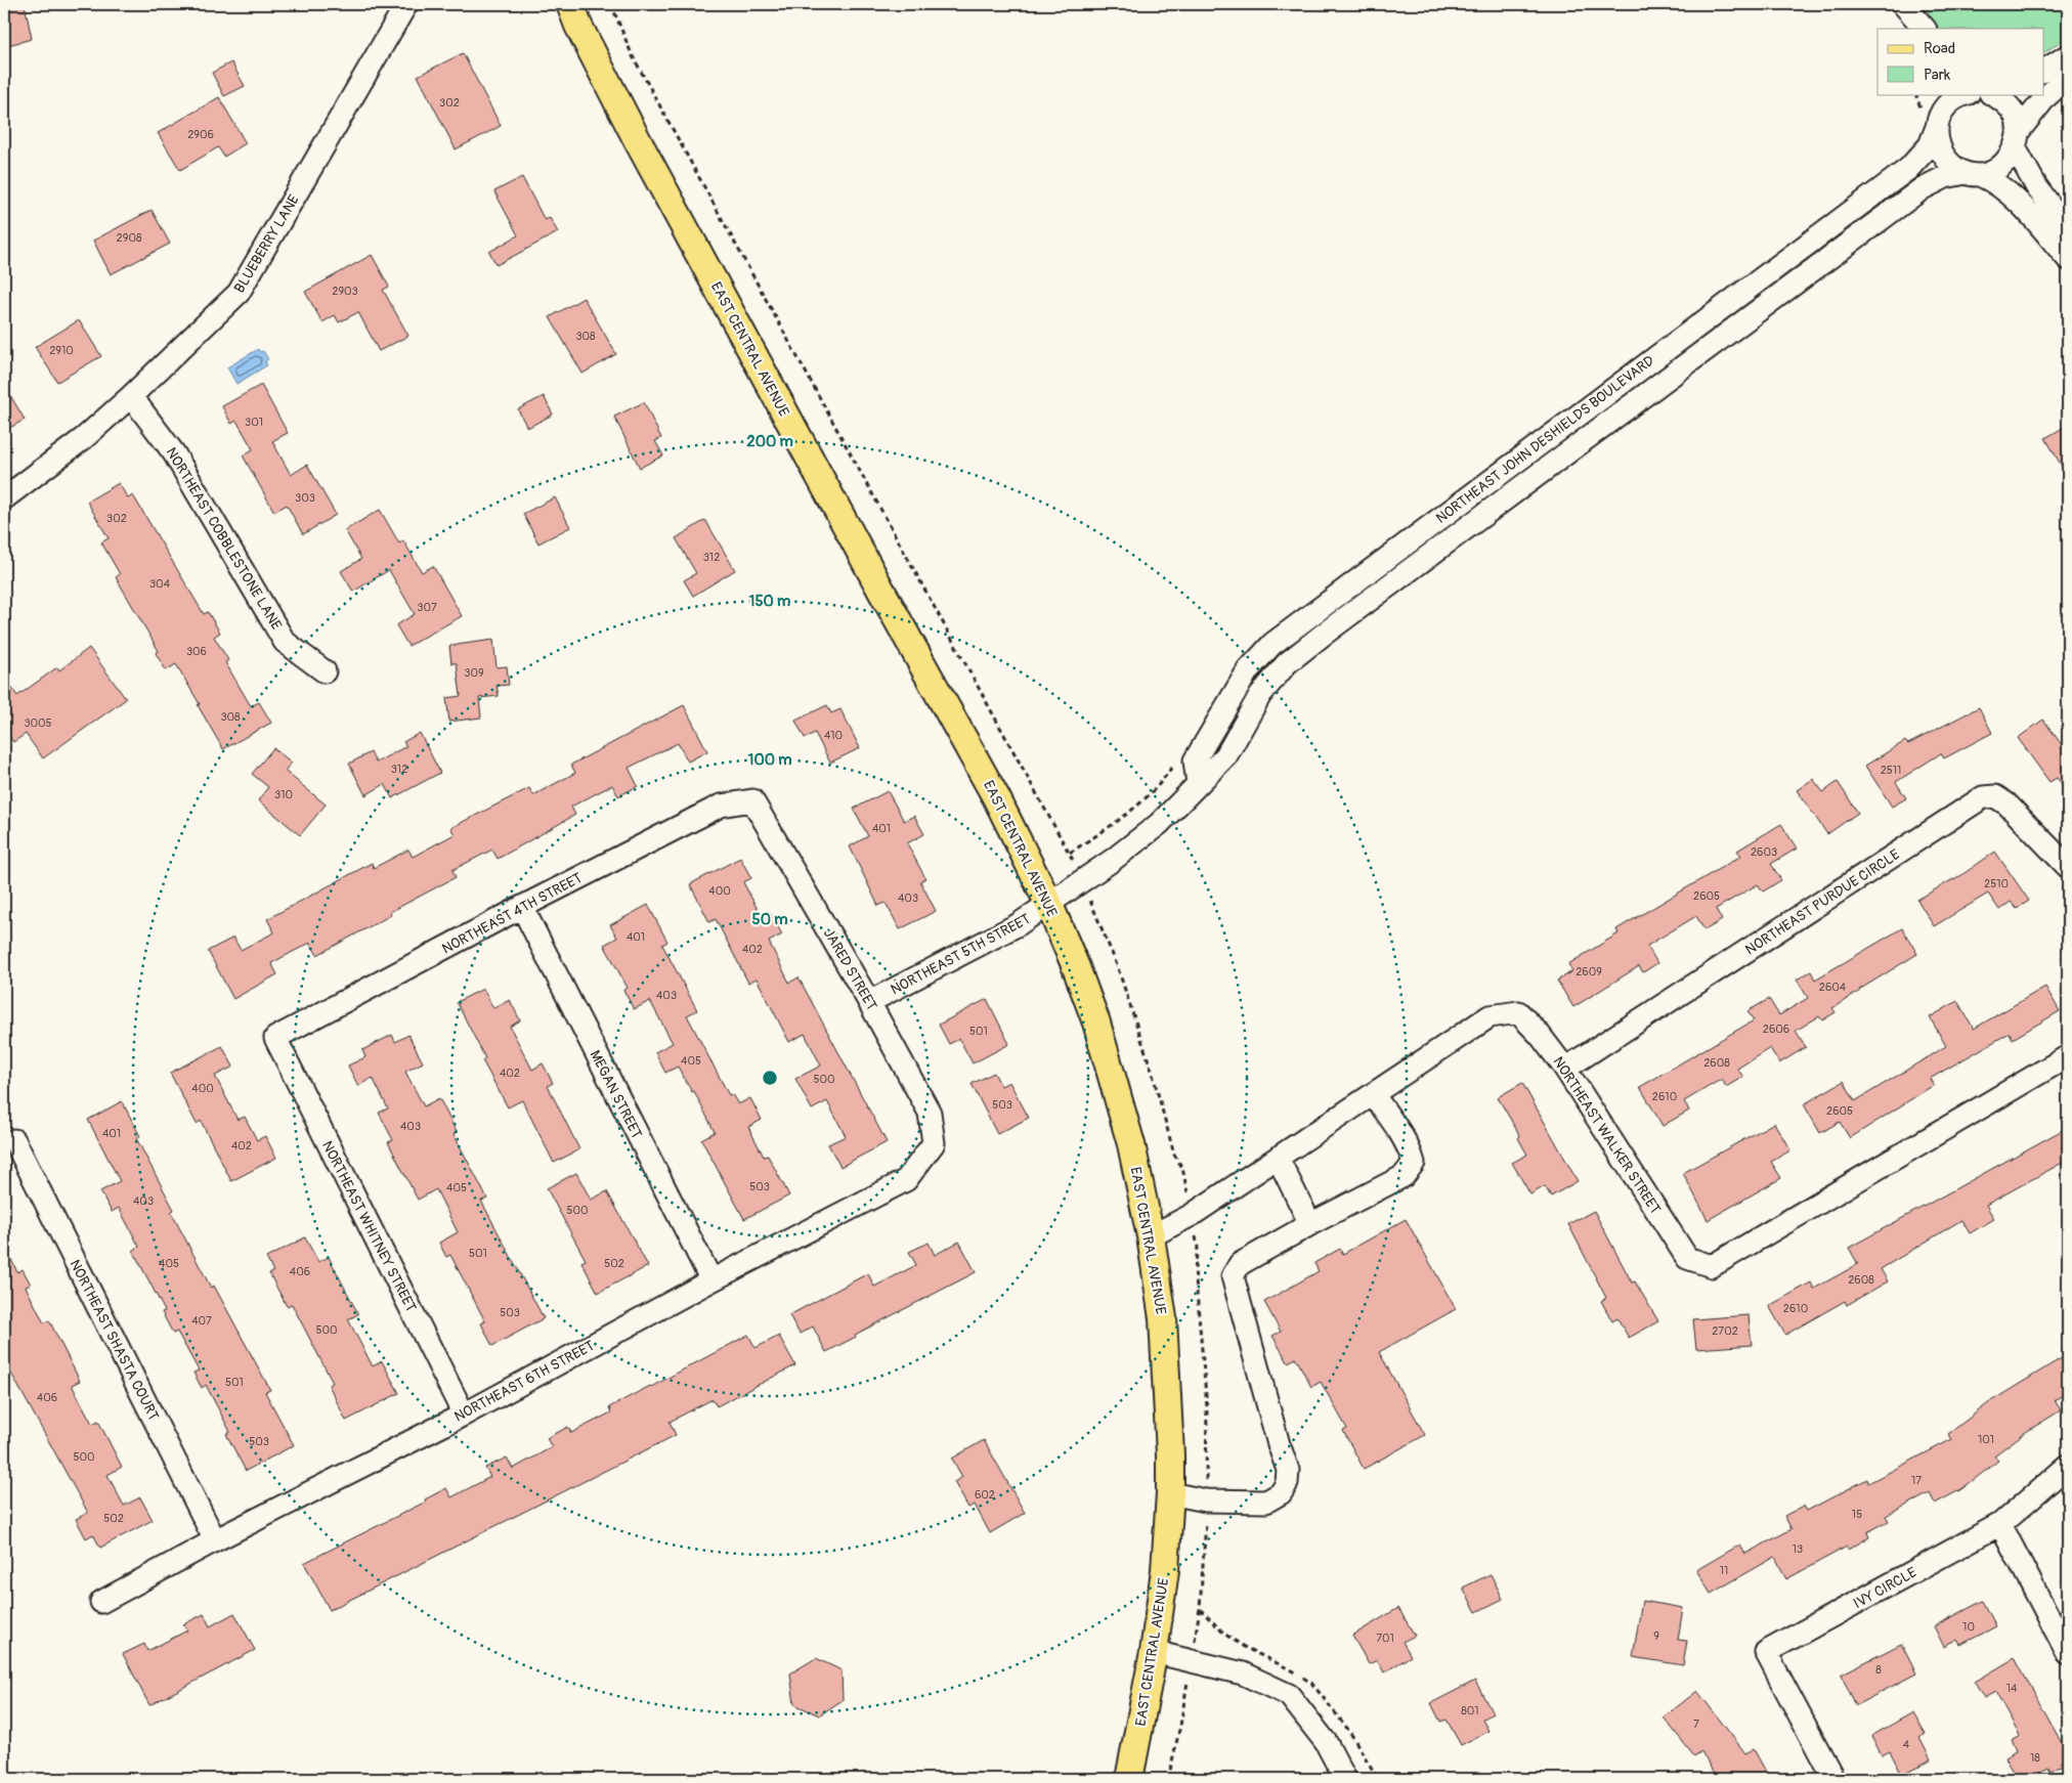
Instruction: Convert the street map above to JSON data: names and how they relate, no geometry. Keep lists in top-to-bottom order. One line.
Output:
{"streets":{"main road":["EAST CENTRAL AVENUE"],"street":["BLUEBERRY LANE","NORTHEAST JOHN DESHIELDS BOULEVARD","NORTHEAST COBBLESTONE LANE","NORTHEAST PURDUE CIRCLE","NORTHEAST 4TH STREET","NORTHEAST 5TH STREET","JARED STREET","MEGAN STREET","NORTHEAST WALKER STREET","NORTHEAST WHITNEY STREET","NORTHEAST SHASTA COURT","NORTHEAST 6TH STREET","IVY CIRCLE"]},"crossings":[["BLUEBERRY LANE","NORTHEAST COBBLESTONE LANE"],["EAST CENTRAL AVENUE","NORTHEAST JOHN DESHIELDS BOULEVARD"],["EAST CENTRAL AVENUE","NORTHEAST 5TH STREET"],["EAST CENTRAL AVENUE","NORTHEAST WALKER STREET"],["NORTHEAST JOHN DESHIELDS BOULEVARD","NORTHEAST 5TH STREET"],["NORTHEAST PURDUE CIRCLE","NORTHEAST WALKER STREET"],["NORTHEAST 4TH STREET","JARED STREET"],["NORTHEAST 4TH STREET","MEGAN STREET"],["NORTHEAST 4TH STREET","NORTHEAST WHITNEY STREET"],["NORTHEAST 5TH STREET","JARED STREET"],["JARED STREET","NORTHEAST 6TH STREET"],["MEGAN STREET","NORTHEAST 6TH STREET"],["NORTHEAST WHITNEY STREET","NORTHEAST 6TH STREET"],["NORTHEAST SHASTA COURT","NORTHEAST 6TH STREET"]],"house_numbers":["302","2906","2908","2903","308","2910","301","303","302","312","304","307","306","309","308","3005","410","312","2511","310","401","2603","2510","400","2605","403","401","402","2609","2604","403","2606","501","405","2608","402","500","400","2610","503","2605","403","401","402","503","405","403","500","501","405","502","406","2608","2610","503","407","500","2702","501","406","101","503","500","17","602","15","502","13","11","10","9","701","8","14","801","7","4","18"],"legend":["Road","Park"],"rings":["200 m","150 m","100 m","50 m"]}
